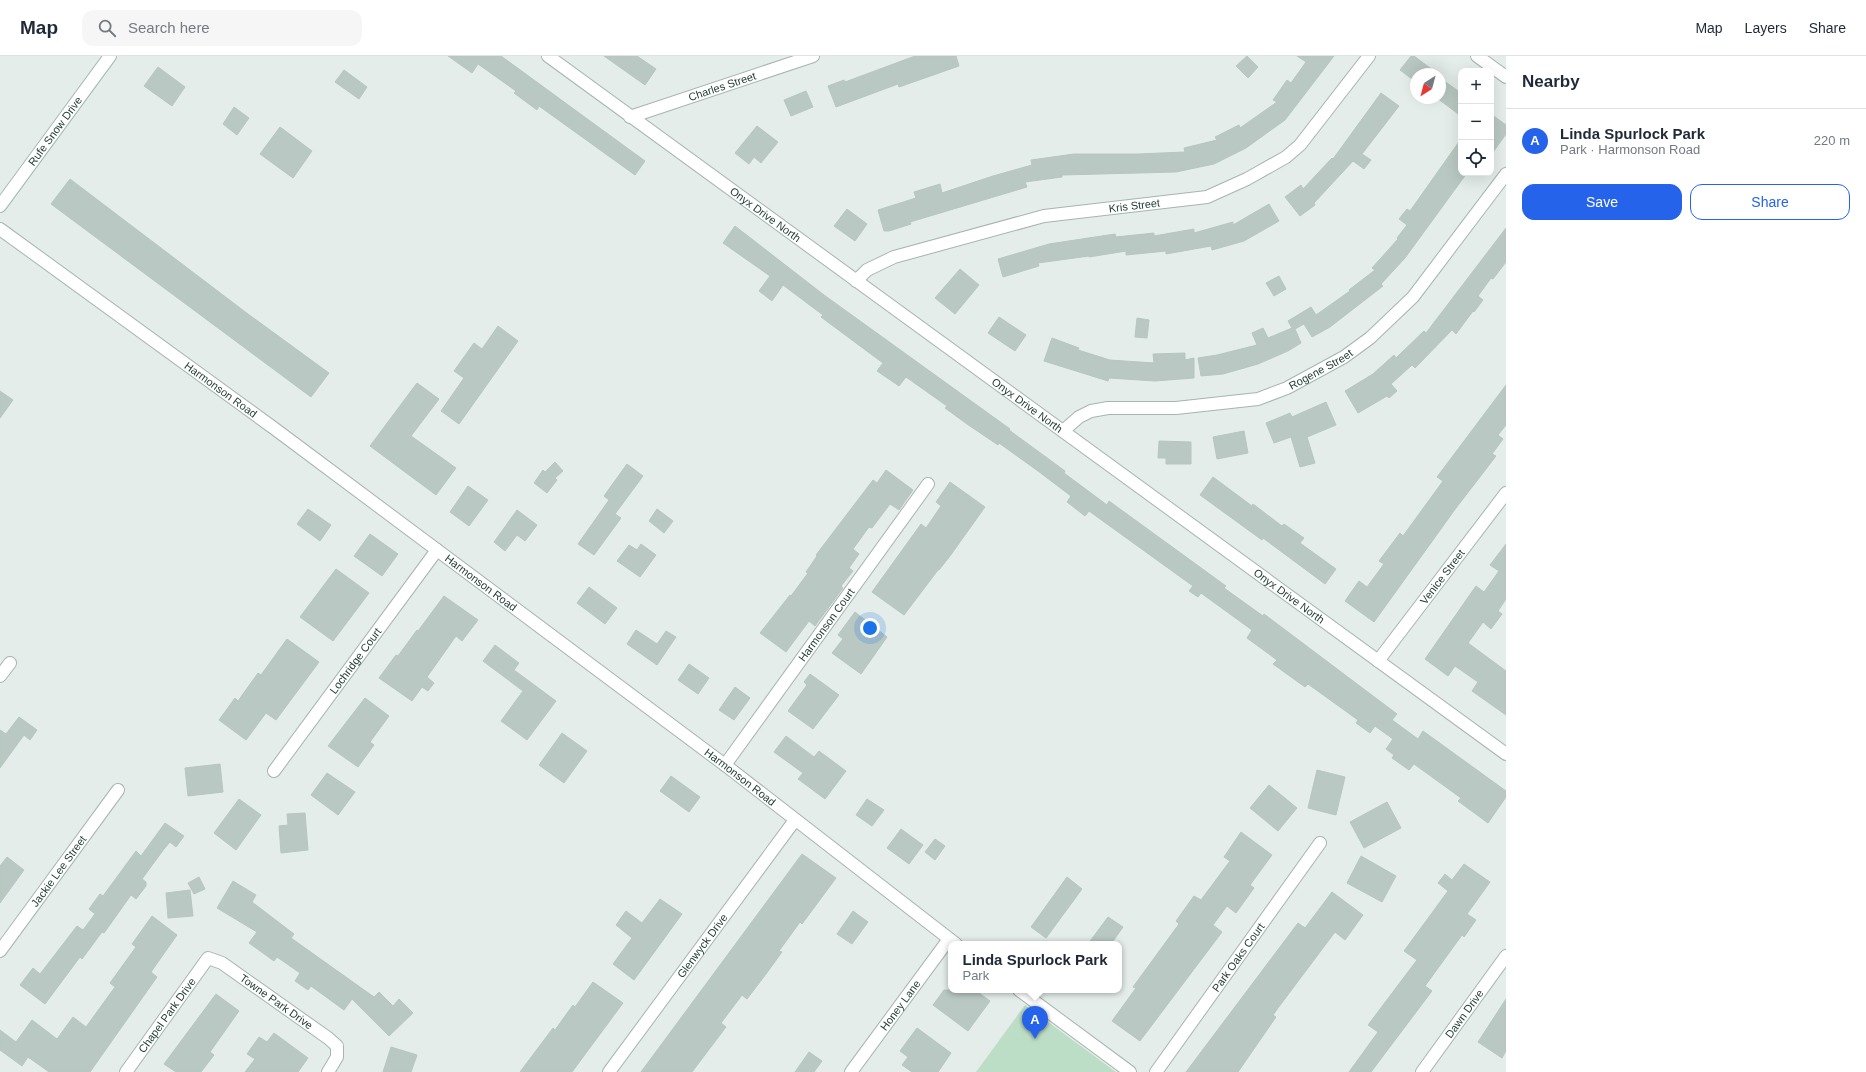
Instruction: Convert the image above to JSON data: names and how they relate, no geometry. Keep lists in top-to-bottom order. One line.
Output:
{"streets":{"street":["Charles Street","Rufe Snow Drive","Kris Street","Onyx Drive North","Rogene Street","Harmonson Road","Venice Street","Harmonson Court","Lochridge Court","Jackie Lee Street","Glenwyck Drive","Park Oaks Court","Towne Park Drive","Honey Lane","Dawn Drive","Chapel Park Drive"]},"crossings":[["Charles Street","Onyx Drive North"],["Kris Street","Onyx Drive North"],["Onyx Drive North","Rogene Street"],["Onyx Drive North","Venice Street"],["Harmonson Road","Harmonson Court"],["Harmonson Road","Lochridge Court"],["Harmonson Road","Glenwyck Drive"],["Towne Park Drive","Chapel Park Drive"]],"north":"bottom left","page":{"header":"Map","search":"Search here","nav":["Map","Layers","Share"],"heading":"Nearby","map_buttons":["+","−"],"list":[{"mark":"A","name":"Linda Spurlock Park","note":"Park · Harmonson Road","value":"220 m"}],"buttons":["Save","Share"],"popup":["Linda Spurlock Park","Park"],"pins":"A"}}
